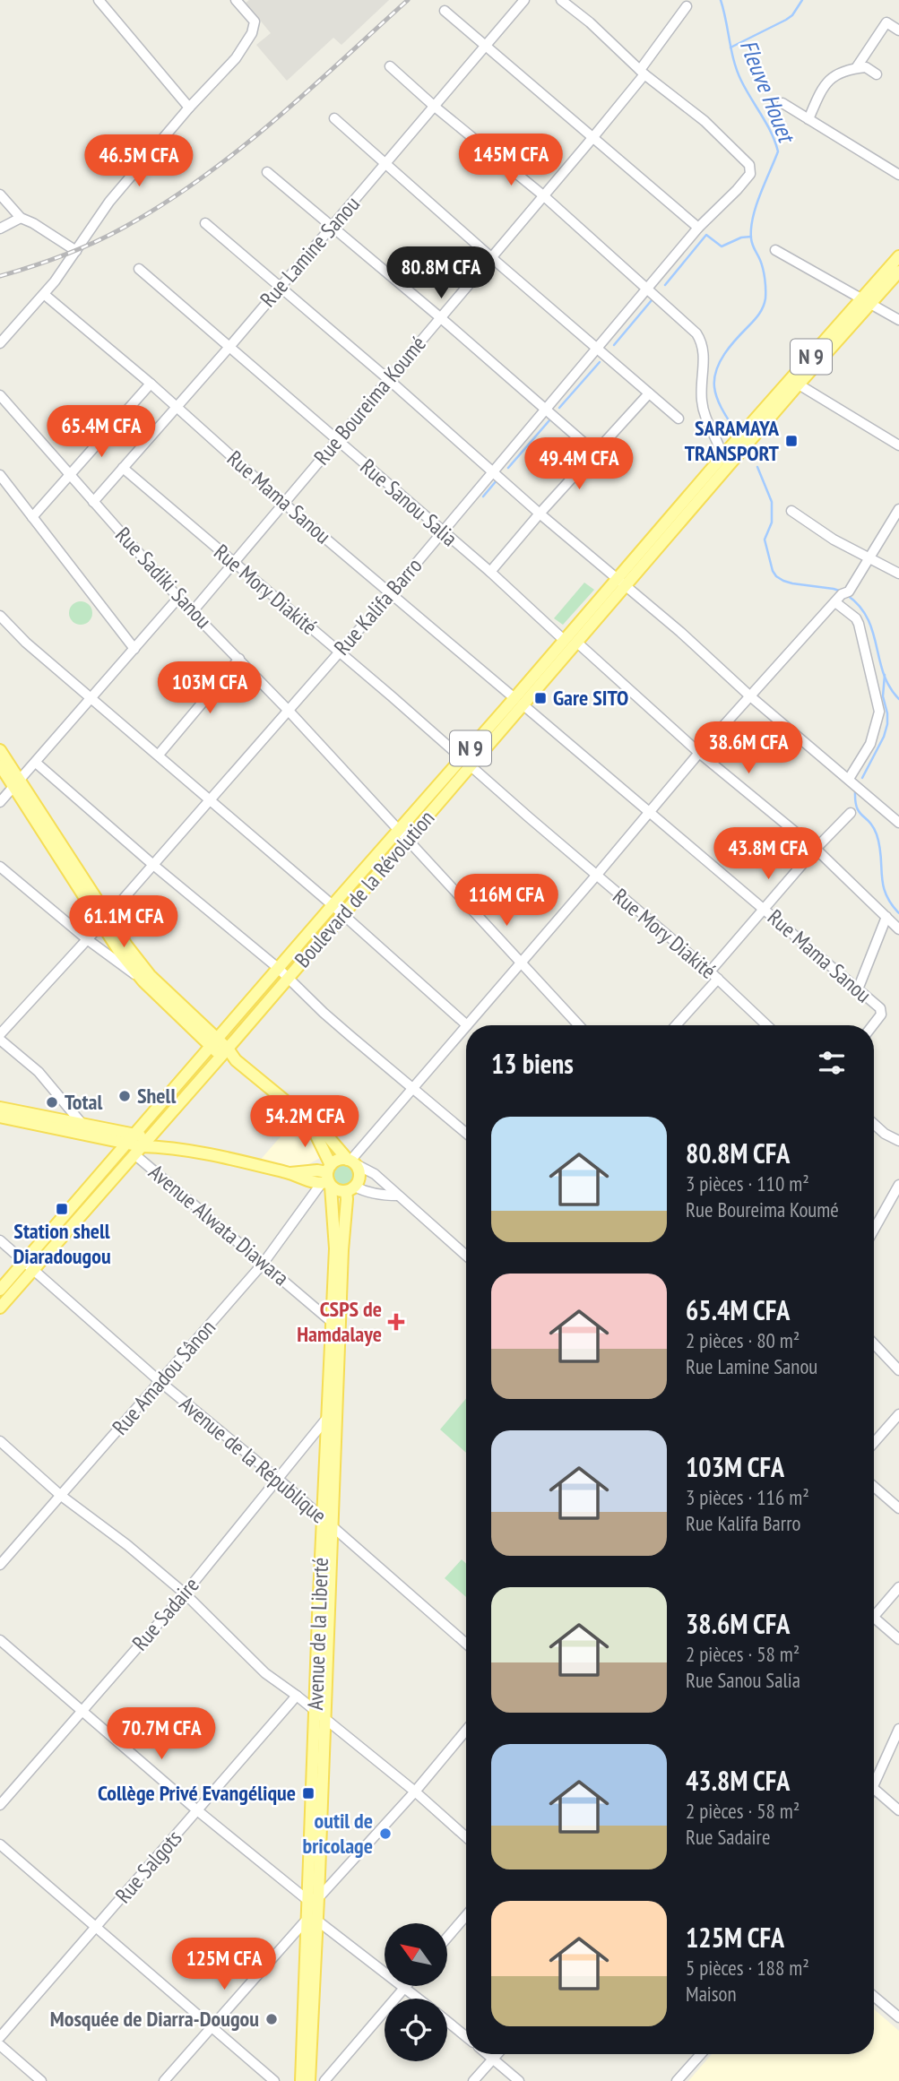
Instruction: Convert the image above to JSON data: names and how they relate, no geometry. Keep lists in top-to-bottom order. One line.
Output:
{"streets":{"main road":["N 9","Boulevard de la Révolution","Avenue de la Liberté"],"street":["Rue Lamine Sanou","Rue Boureima Koumé","Rue Mama Sanou","Rue Sanou Salia","Rue Sadiki Sanou","Rue Mory Diakité","Rue Kalifa Barro","Avenue Alwata Diawara","Rue Amadou Sânon","Avenue de la République","Rue Sadaire","Rue Salgots"]},"crossings":[["Rue Lamine Sanou","Rue Mama Sanou"],["Rue Lamine Sanou","Rue Sanou Salia"],["Rue Lamine Sanou","Rue Sadiki Sanou"],["Rue Lamine Sanou","Rue Mory Diakité"],["N 9","Boulevard de la Révolution"],["Rue Boureima Koumé","Rue Mama Sanou"],["Rue Boureima Koumé","Rue Sanou Salia"],["Rue Boureima Koumé","Rue Sadiki Sanou"],["Rue Boureima Koumé","Rue Mory Diakité"],["Rue Boureima Koumé","Rue Kalifa Barro"],["Rue Mama Sanou","Rue Kalifa Barro"],["Rue Mama Sanou","Boulevard de la Révolution"],["Rue Sanou Salia","Rue Kalifa Barro"],["Rue Sanou Salia","Boulevard de la Révolution"],["Rue Sadiki Sanou","Rue Kalifa Barro"],["Rue Sadiki Sanou","Boulevard de la Révolution"],["Rue Mory Diakité","Rue Kalifa Barro"],["Rue Mory Diakité","Boulevard de la Révolution"],["Boulevard de la Révolution","Avenue Alwata Diawara"],["Boulevard de la Révolution","Avenue de la République"],["Avenue Alwata Diawara","Rue Amadou Sânon"],["Avenue Alwata Diawara","Avenue de la Liberté"],["Rue Amadou Sânon","Avenue de la République"],["Rue Amadou Sânon","Avenue de la Liberté"],["Avenue de la République","Rue Sadaire"],["Avenue de la République","Avenue de la Liberté"],["Rue Sadaire","Avenue de la Liberté"]],"water":["Fleuve Houet"],"places":{"transit":["SARAMAYA TRANSPORT","Gare SITO","Station shell Diaradougou","Collège Privé Evangélique"],"other":["Shell","Total","outil de bricolage","Mosquée de Diarra-Dougou"],"health":["CSPS de Hamdalaye"]},"north":"top left","page":{"price":["145M CFA","46.5M CFA","80.8M CFA","65.4M CFA","49.4M CFA","103M CFA","38.6M CFA","43.8M CFA","116M CFA","61.1M CFA","54.2M CFA","70.7M CFA","125M CFA"],"heading":"13 biens","list":[{"name":"80.8M CFA","note":"3 pièces · 110 m² · Rue Boureima Koumé"},{"name":"65.4M CFA","note":"2 pièces · 80 m² · Rue Lamine Sanou"},{"name":"103M CFA","note":"3 pièces · 116 m² · Rue Kalifa Barro"},{"name":"38.6M CFA","note":"2 pièces · 58 m² · Rue Sanou Salia"},{"name":"43.8M CFA","note":"2 pièces · 58 m² · Rue Sadaire"},{"name":"125M CFA","note":"5 pièces · 188 m² · Maison"}]}}
